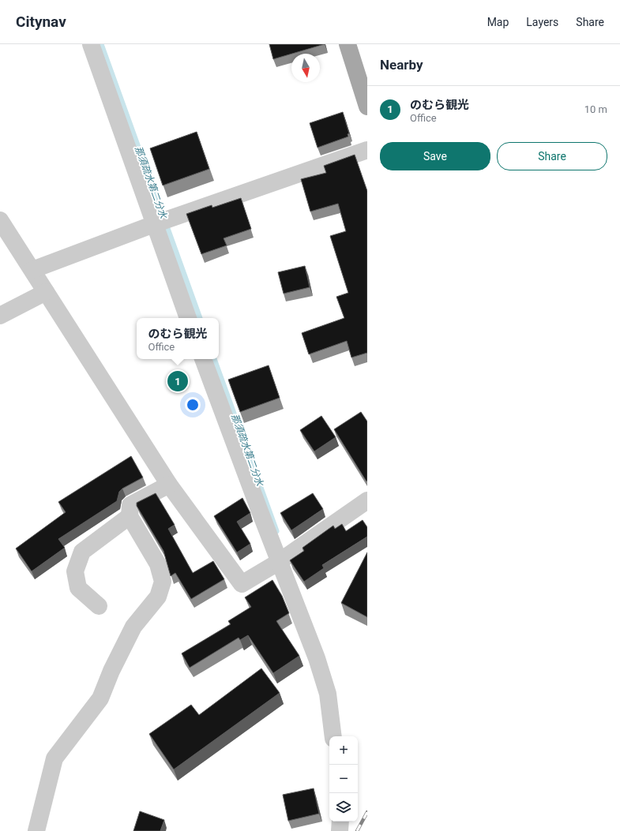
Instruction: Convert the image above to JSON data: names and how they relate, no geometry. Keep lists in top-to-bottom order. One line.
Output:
{"water":["那須疏水第二分水"],"north":"bottom","page":{"header":"Citynav","nav":["Map","Layers","Share"],"heading":"Nearby","list":[{"mark":"1","name":"のむら観光","note":"Office","value":"10 m"}],"buttons":["Save","Share"],"popup":["のむら観光","Office"],"pins":"1","map_buttons":["+","−"]}}
